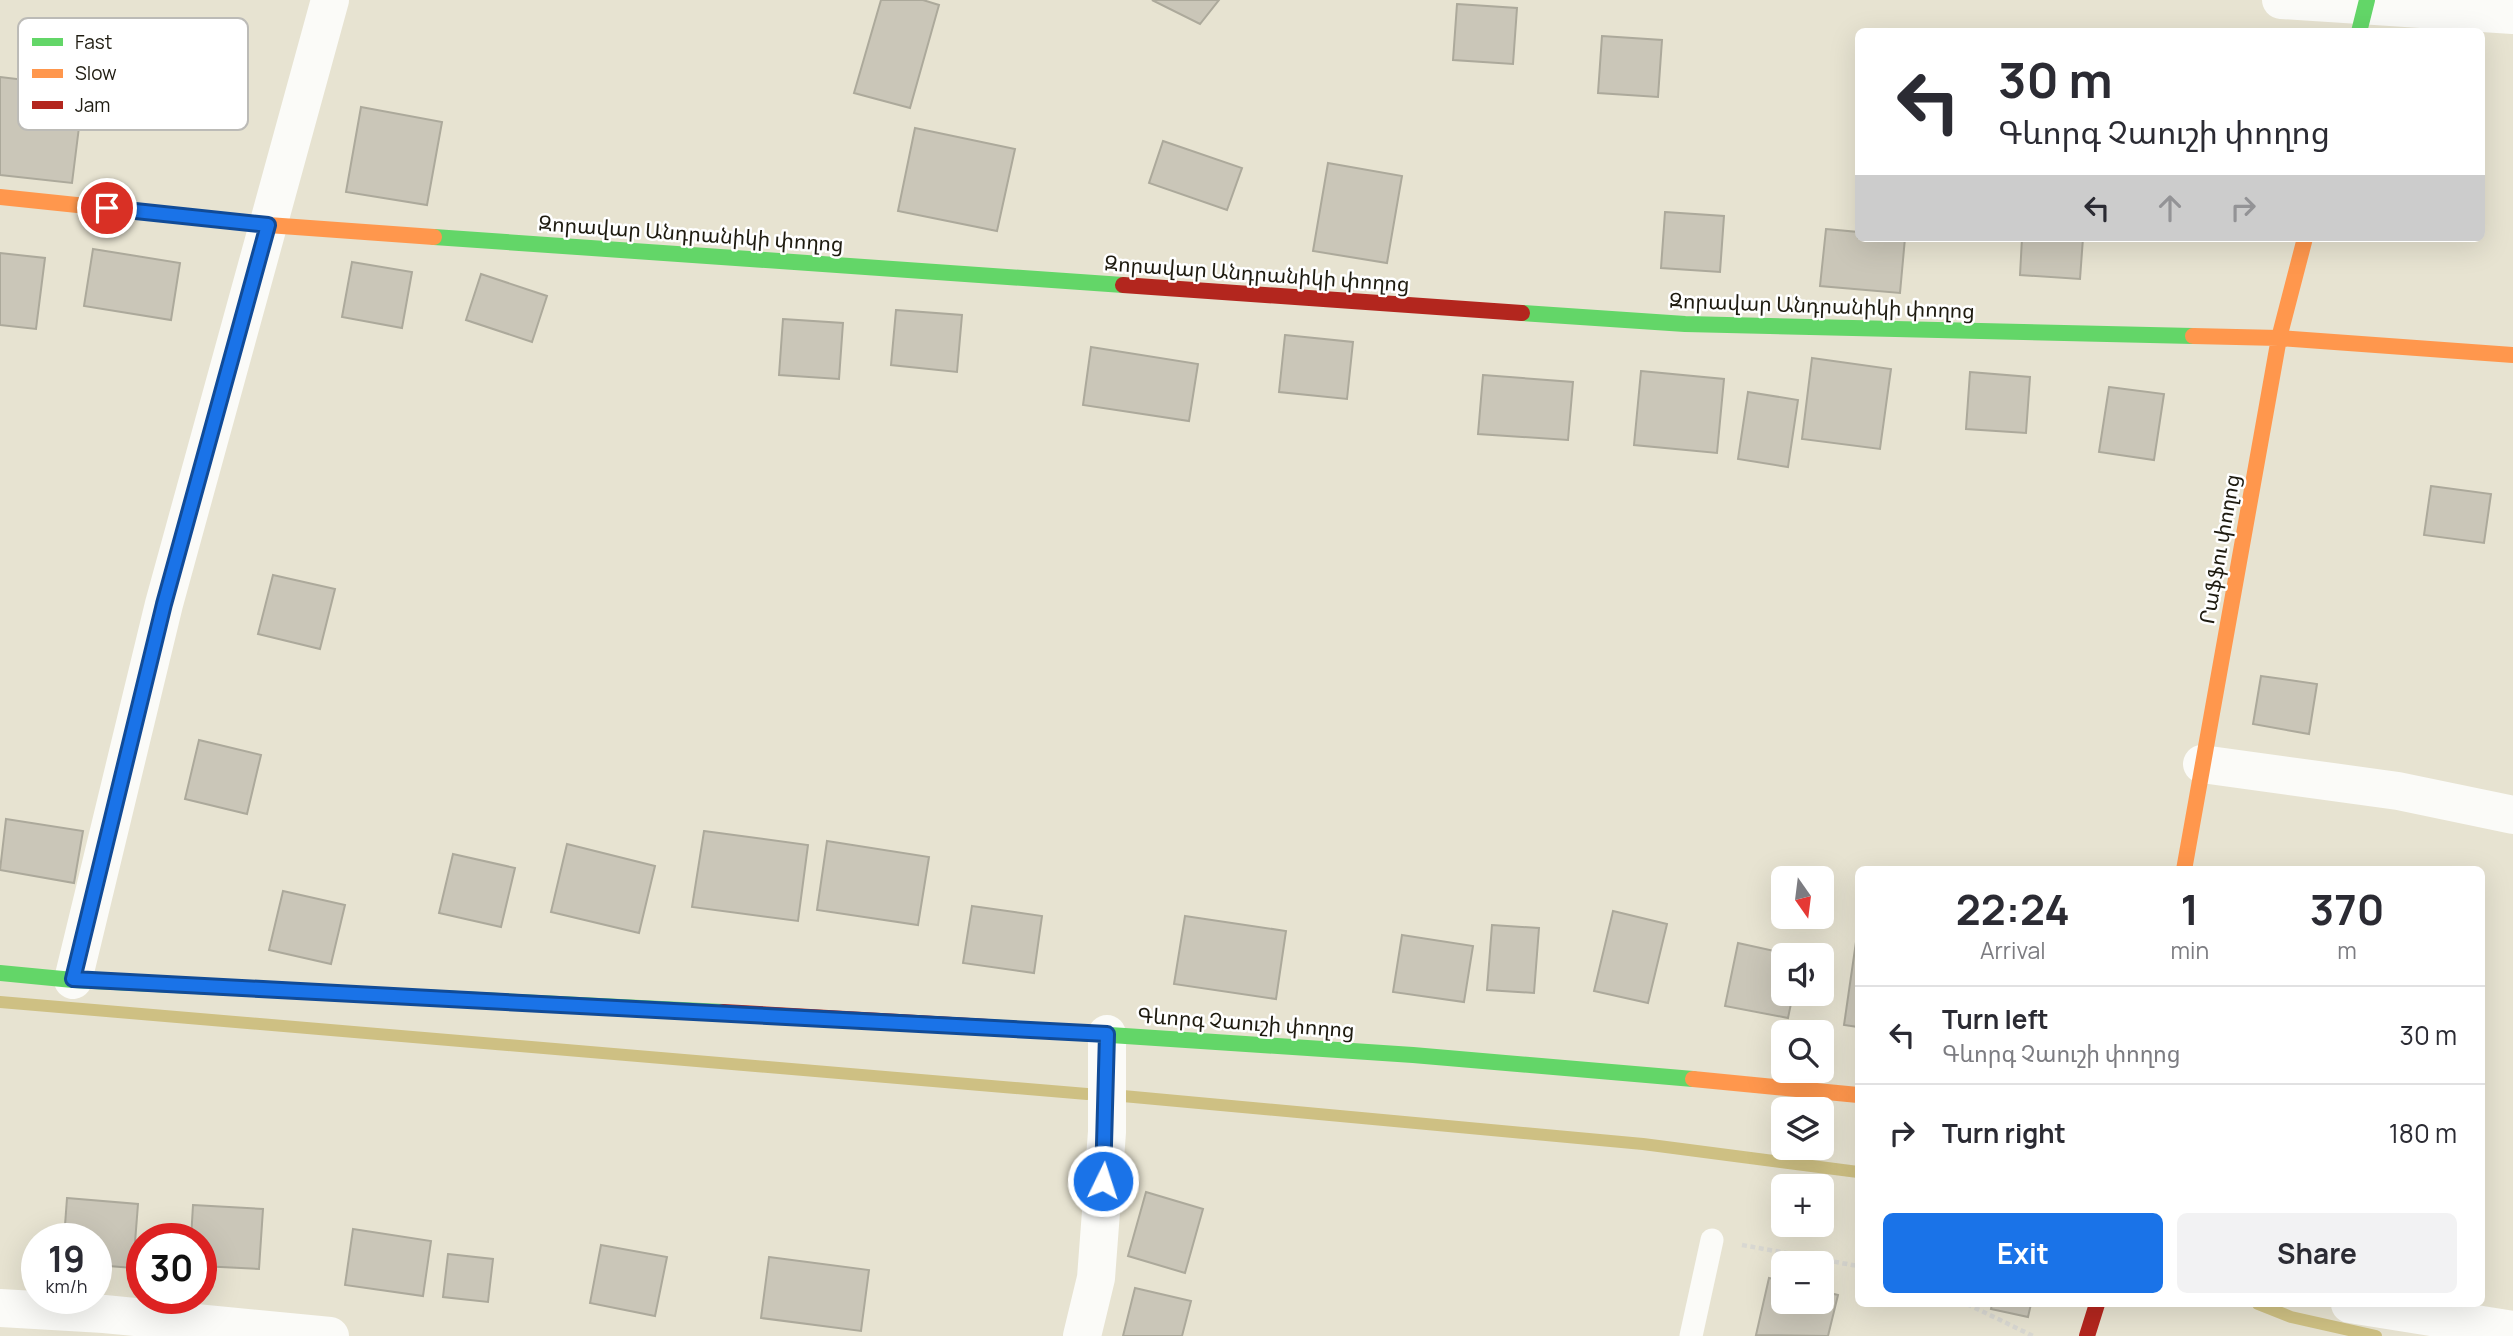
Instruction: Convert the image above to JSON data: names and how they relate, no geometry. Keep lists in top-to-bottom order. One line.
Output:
{"streets":{"street":["Զորավար Անդրանիկի փողոց","Րաֆֆու փողոց","Գևորգ Չաուշի փողոց"]},"crossings":[["Զորավար Անդրանիկի փողոց","Րաֆֆու փողոց"]],"legend":["Fast","Slow","Jam"],"north":"bottom","page":{"turn":["30 m","Գևորգ Չաուշի փողոց"],"map_buttons":["+","−"],"eta":["22:24","Arrival","1","min","370","m"],"list":[{"name":"Turn left","note":"Գևորգ Չաուշի փողոց","value":"30 m"},{"name":"Turn right","value":"180 m"}],"buttons":["Exit","Share"],"speed":"19 km/h","limit":"30"}}
